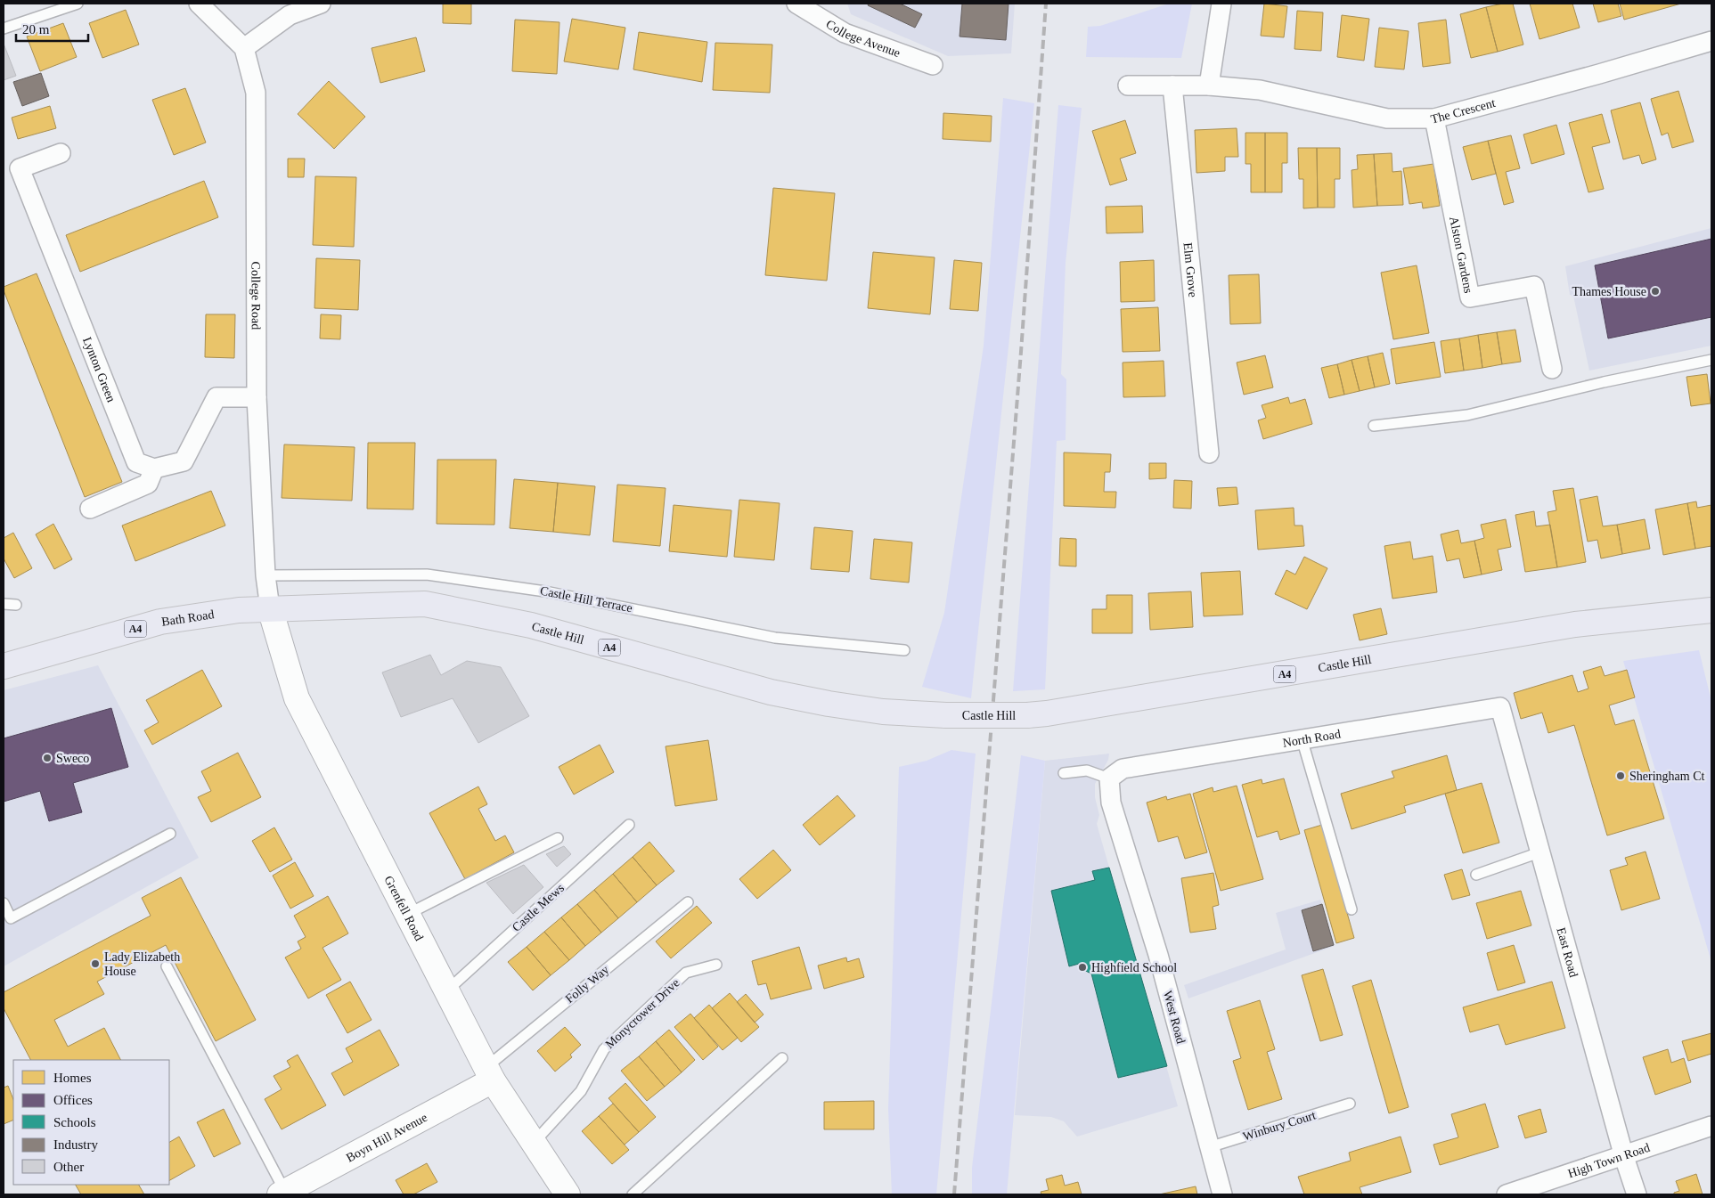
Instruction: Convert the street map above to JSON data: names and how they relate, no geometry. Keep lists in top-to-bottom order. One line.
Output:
{"streets":{"main road":["Bath Road","A4","Castle Hill"],"street":["College Avenue","The Crescent","Alston Gardens","Elm Grove","College Road","Lynton Green","North Road","Grenfell Road","East Road","West Road","Boyn Hill Avenue","High Town Road"],"lane":["Castle Hill Terrace","Castle Mews","Folly Way","Monycrower Drive","Winbury Court"]},"crossings":[["The Crescent","Alston Gardens"],["The Crescent","Elm Grove"],["College Road","Castle Hill Terrace"],["College Road","Bath Road"],["College Road","Castle Hill"],["College Road","Grenfell Road"],["Bath Road","Castle Hill"],["Bath Road","Grenfell Road"],["Castle Hill","Grenfell Road"],["North Road","East Road"],["North Road","West Road"],["Castle Mews","Grenfell Road"],["Grenfell Road","Folly Way"],["Grenfell Road","Monycrower Drive"],["Grenfell Road","Boyn Hill Avenue"],["East Road","High Town Road"],["Folly Way","Boyn Hill Avenue"],["West Road","Winbury Court"]],"places":["Thames House","Sweco","Sheringham Ct","Lady Elizabeth House","Highfield School"],"legend":["Homes","Offices","Schools","Industry","Other"],"scale_bar":"20 m"}
